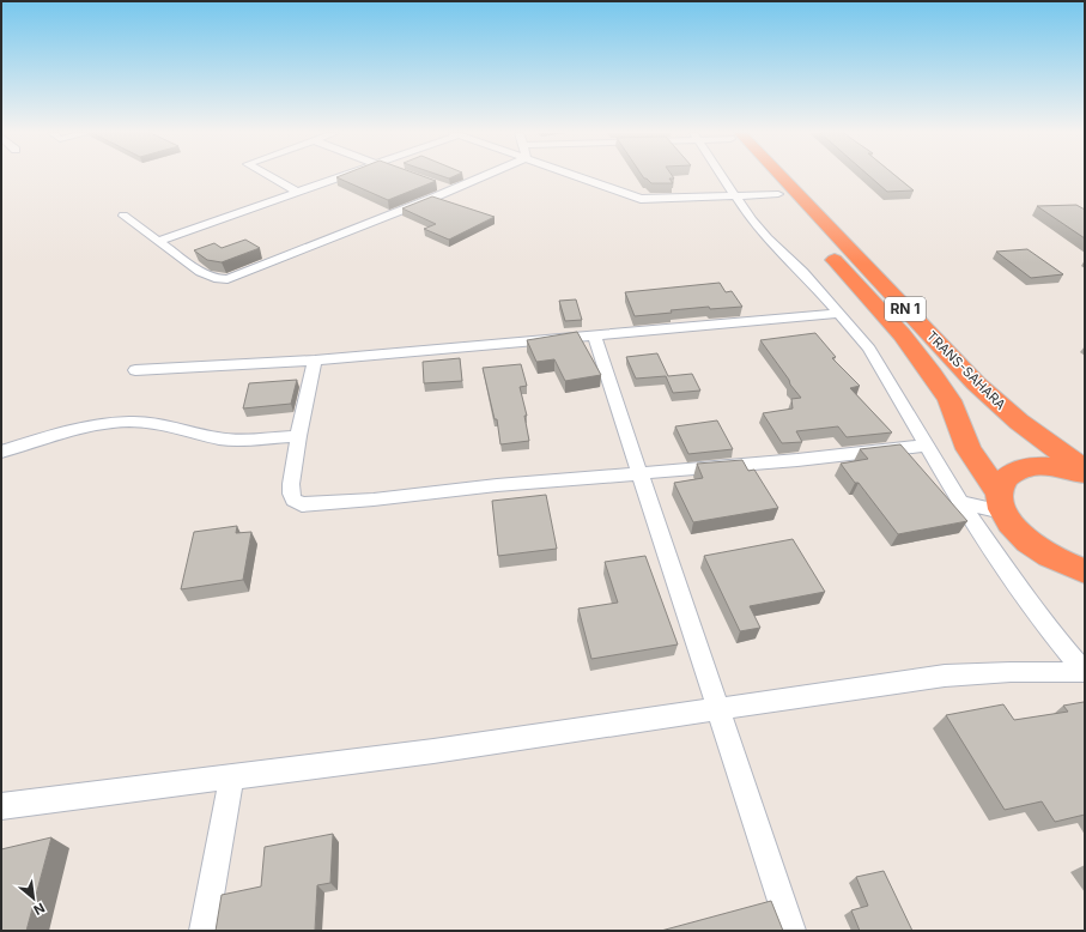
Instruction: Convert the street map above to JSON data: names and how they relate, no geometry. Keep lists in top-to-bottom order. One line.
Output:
{"streets":{"highway":["RN 1","TRANS-SAHARA"]},"north":"bottom right"}
